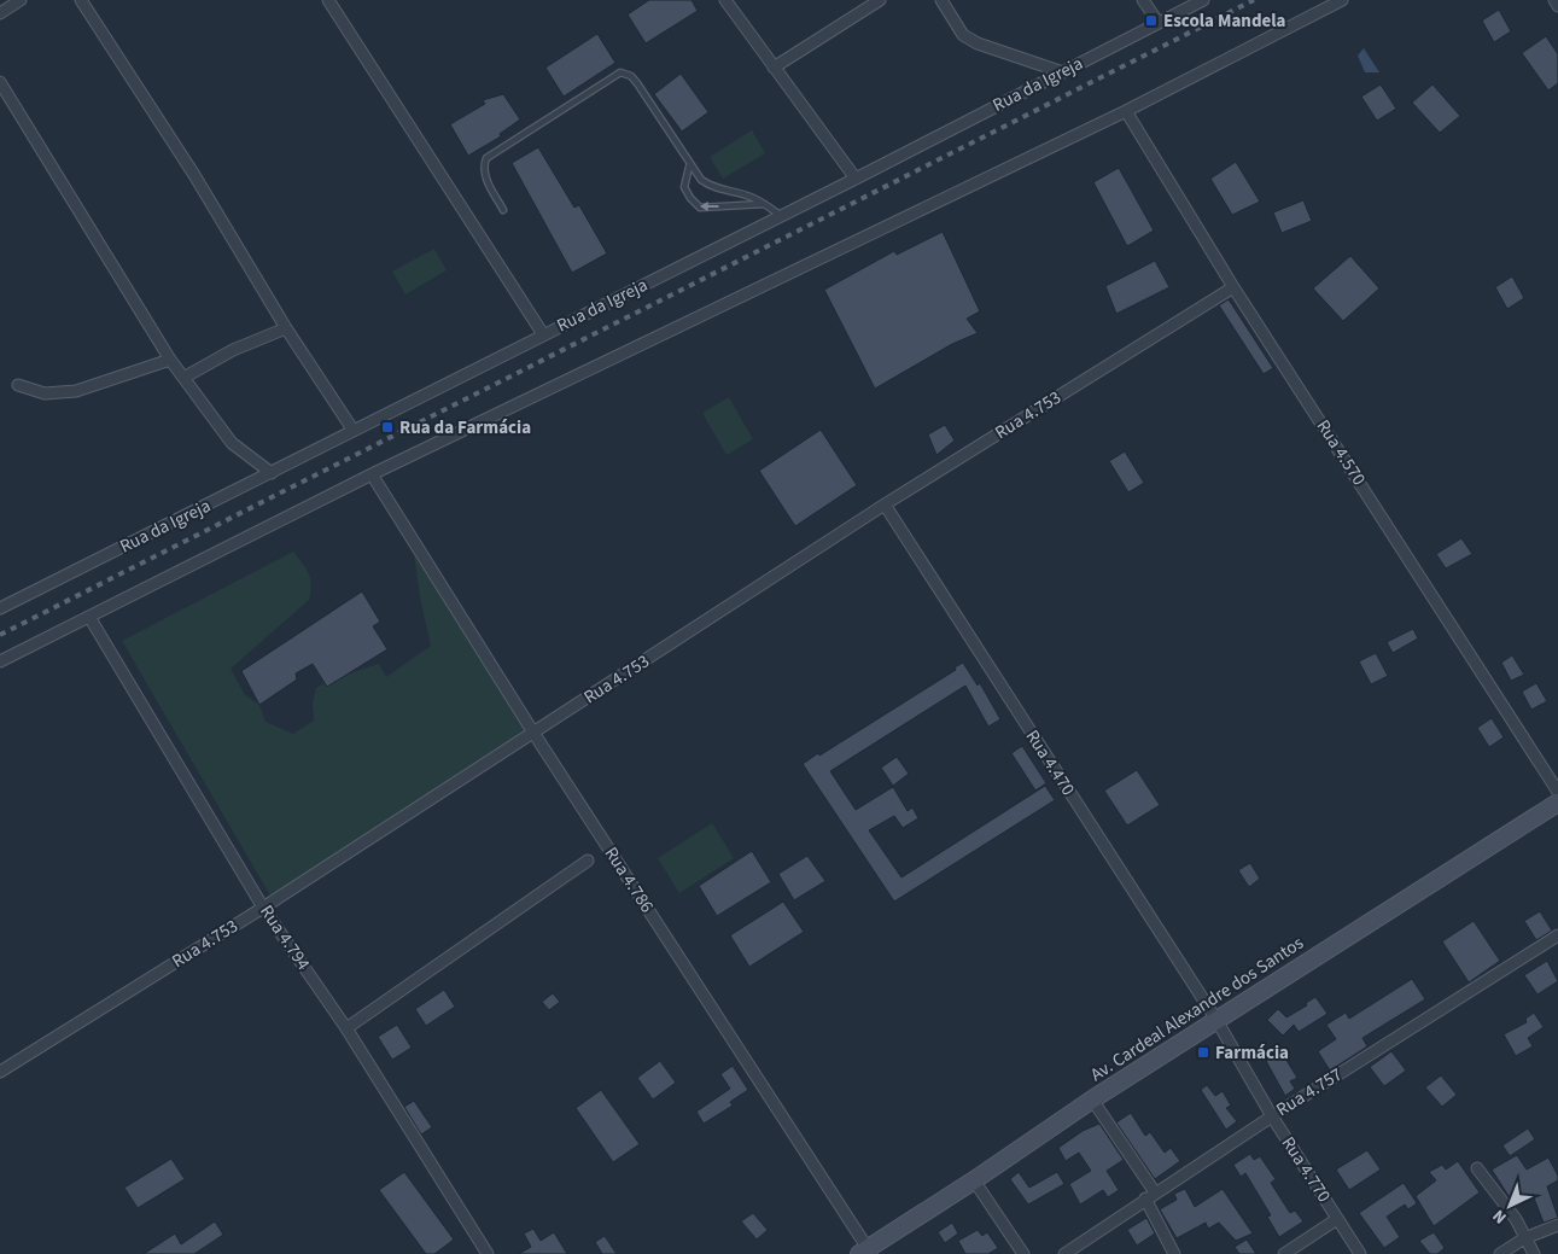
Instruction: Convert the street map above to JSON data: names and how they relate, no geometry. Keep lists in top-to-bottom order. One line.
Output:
{"streets":{"main road":["Av. Cardeal Alexandre dos Santos"],"street":["Rua da Igreja","Rua 4.753","Rua 4.570","Rua 4.470","Rua 4.786","Rua 4.794","Rua 4.757","Rua 4.770"]},"crossings":[["Rua 4.753","Rua 4.570"],["Rua 4.753","Rua 4.470"],["Rua 4.753","Rua 4.786"],["Rua 4.753","Rua 4.794"],["Rua 4.470","Av. Cardeal Alexandre dos Santos"],["Rua 4.470","Rua 4.770"],["Rua 4.786","Av. Cardeal Alexandre dos Santos"],["Av. Cardeal Alexandre dos Santos","Rua 4.770"],["Rua 4.757","Rua 4.770"]],"places":{"transit":["Escola Mandela","Rua da Farmácia","Farmácia"]},"north":"bottom left"}
